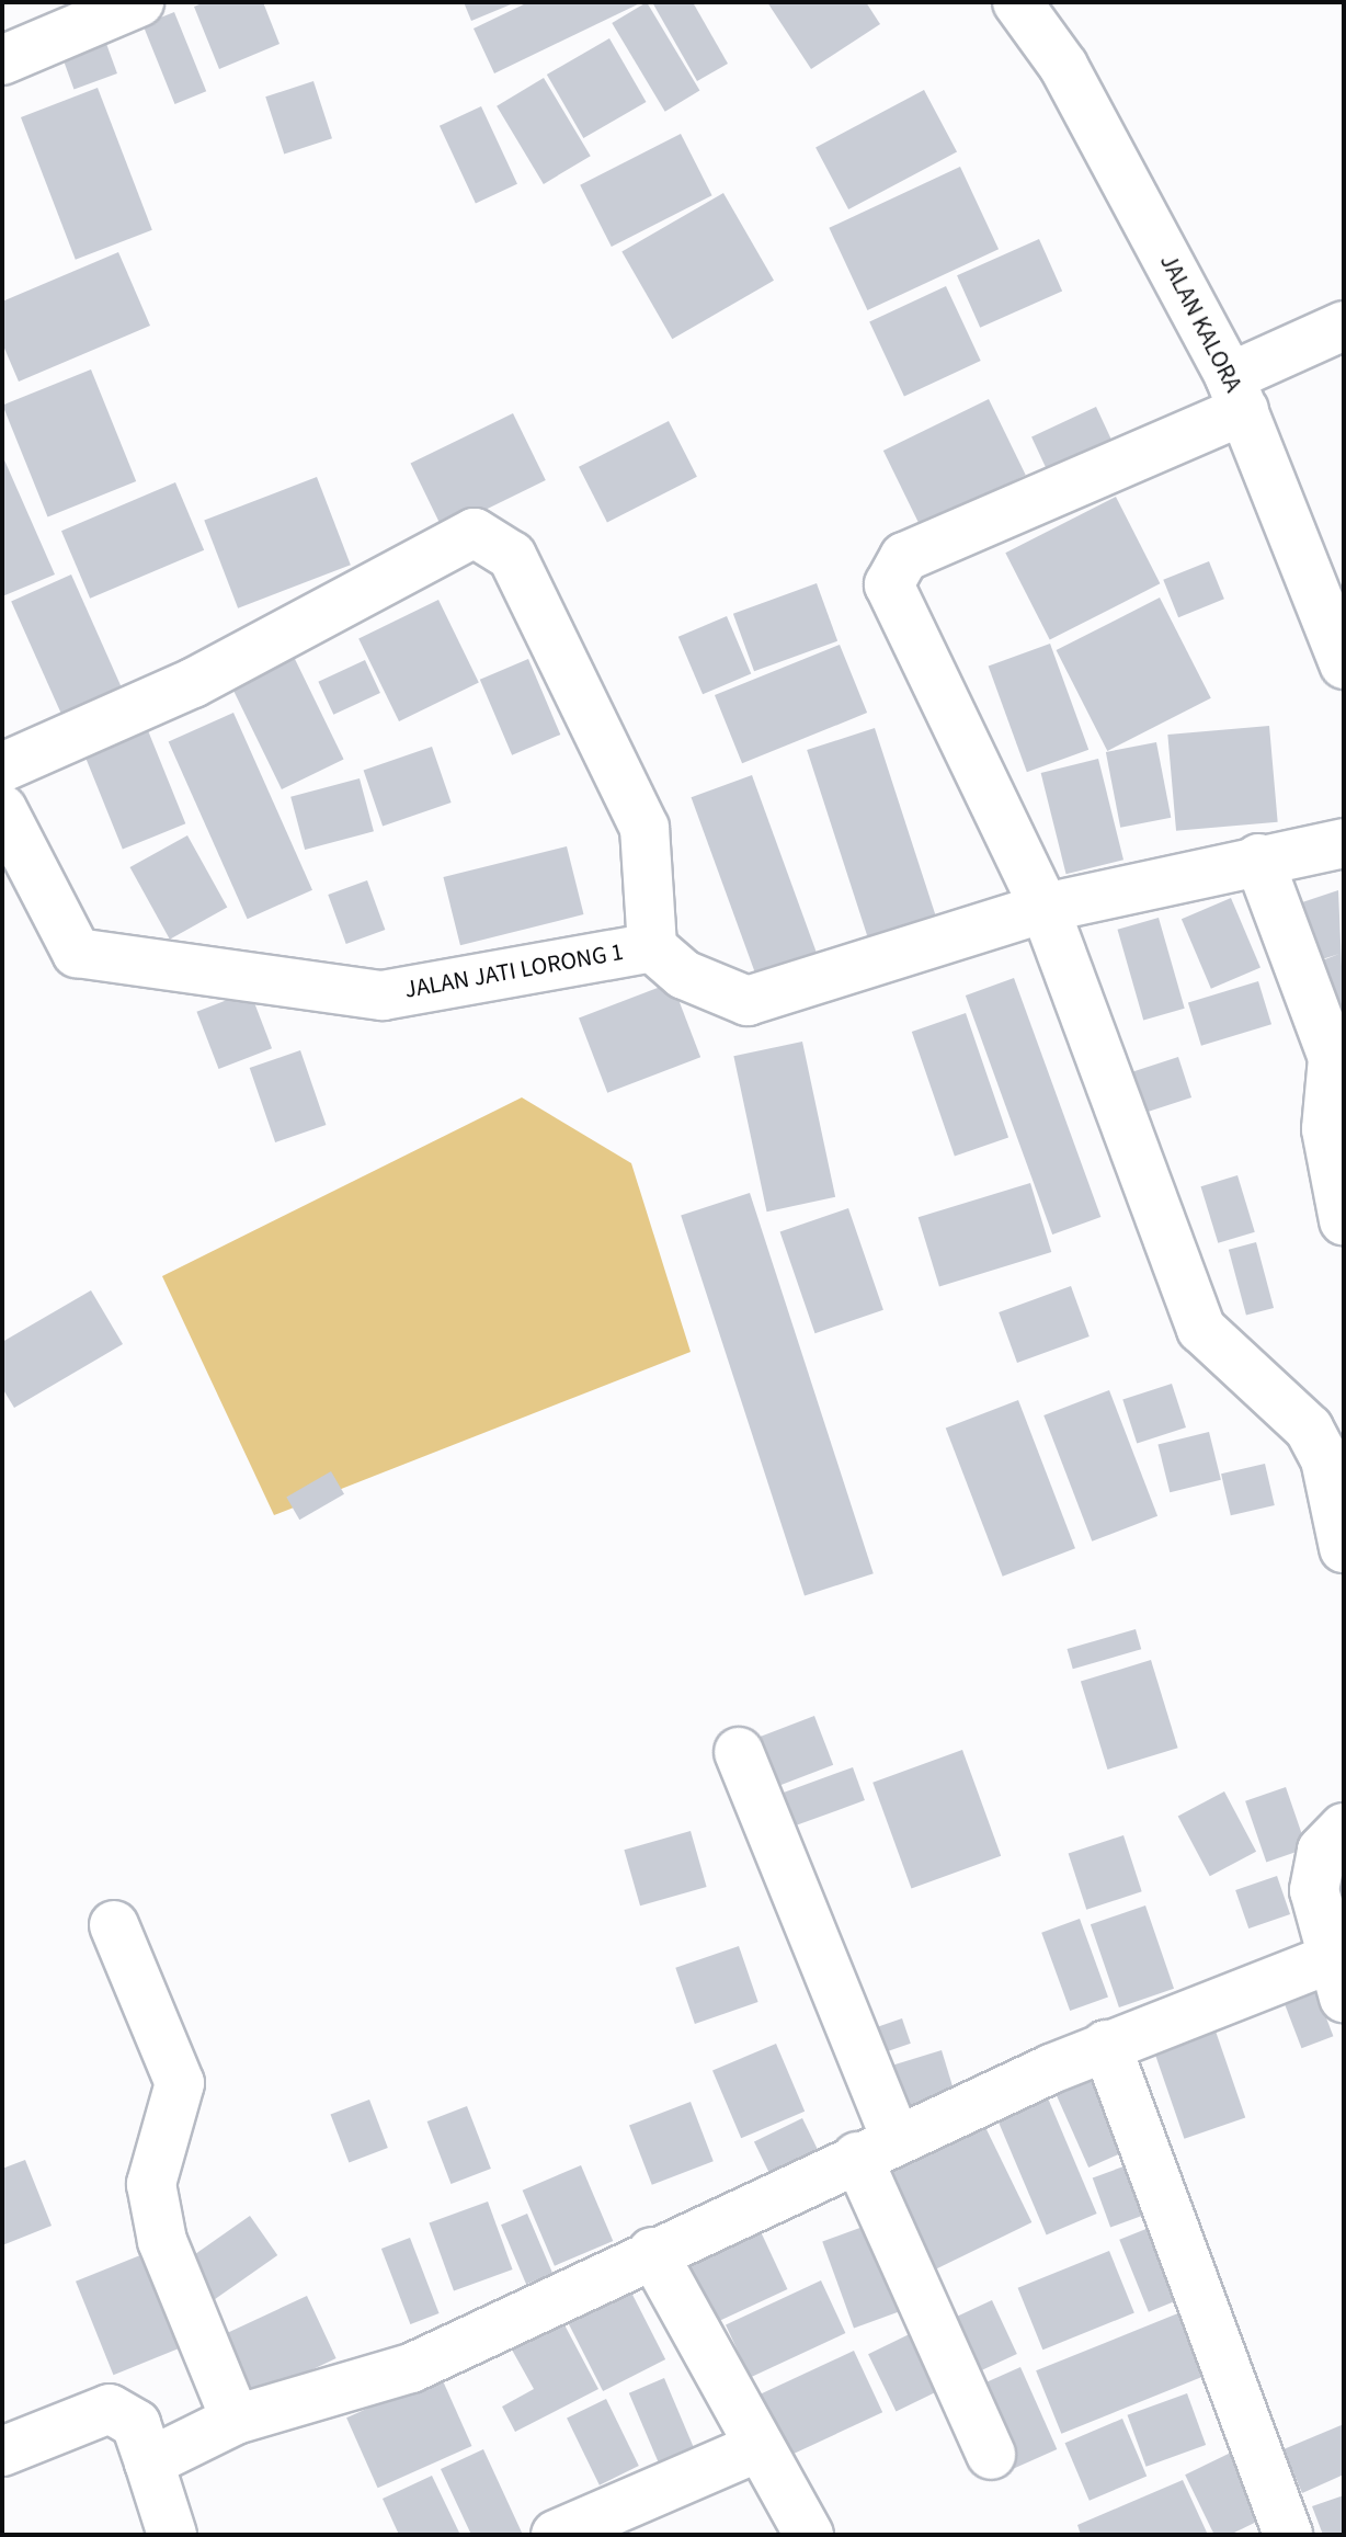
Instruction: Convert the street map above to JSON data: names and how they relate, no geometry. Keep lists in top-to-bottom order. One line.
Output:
{"streets":{"street":["JALAN KALORA","JALAN JATI LORONG 1"]}}
